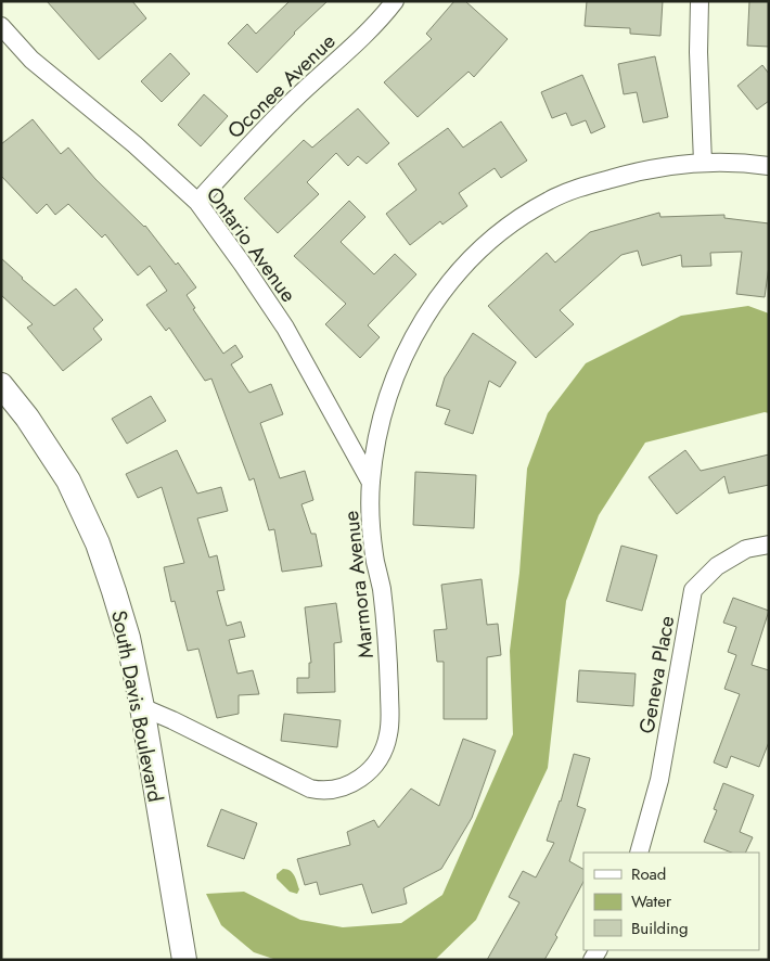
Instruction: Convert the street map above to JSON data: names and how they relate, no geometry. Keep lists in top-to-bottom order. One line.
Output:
{"streets":{"street":["Oconee Avenue","Ontario Avenue","Marmora Avenue","Geneva Place","South Davis Boulevard"]},"crossings":[["Oconee Avenue","Ontario Avenue"],["Ontario Avenue","Marmora Avenue"],["Marmora Avenue","South Davis Boulevard"]],"legend":["Road","Water","Building"]}
